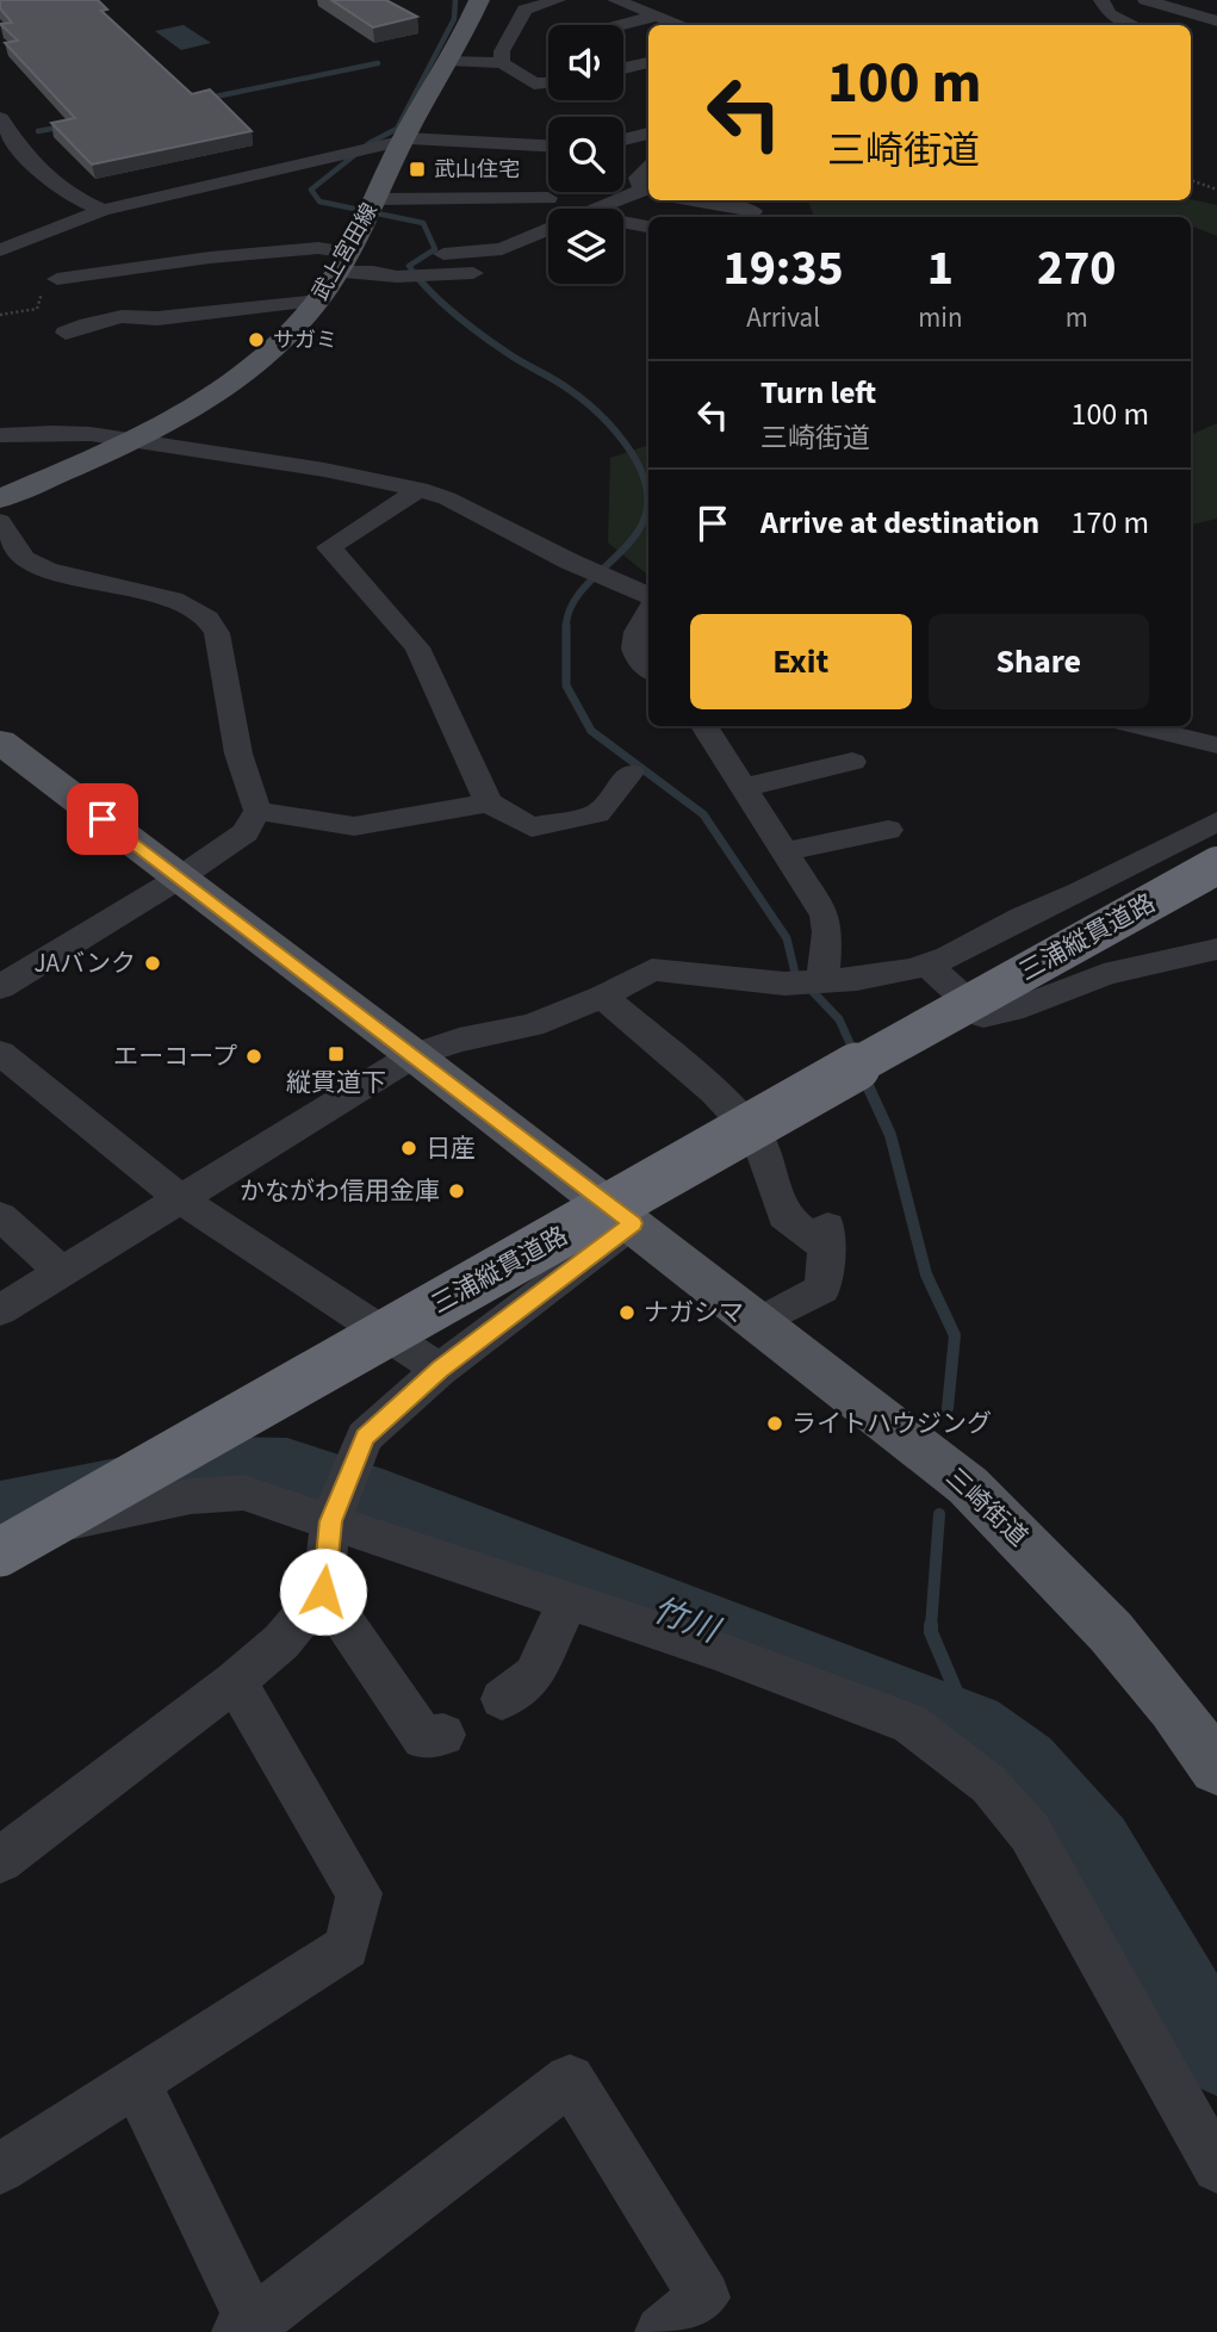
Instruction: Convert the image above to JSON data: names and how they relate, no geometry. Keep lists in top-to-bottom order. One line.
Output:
{"streets":{"highway":["三浦縦貫道路"],"main road":["武上宮田線","三崎街道"]},"water":["竹川"],"places":{"transit":["武山住宅","縦貫道下"],"other":["サガミ","JAバンク","エーコープ","日産","かながわ信用金庫","ナガシマ","ライトハウジング"]},"page":{"turn":["100 m","三崎街道"],"eta":["19:35","Arrival","1","min","270","m"],"list":[{"name":"Turn left","note":"三崎街道","value":"100 m"},{"name":"Arrive at destination","value":"170 m"}],"buttons":["Exit","Share"]}}
